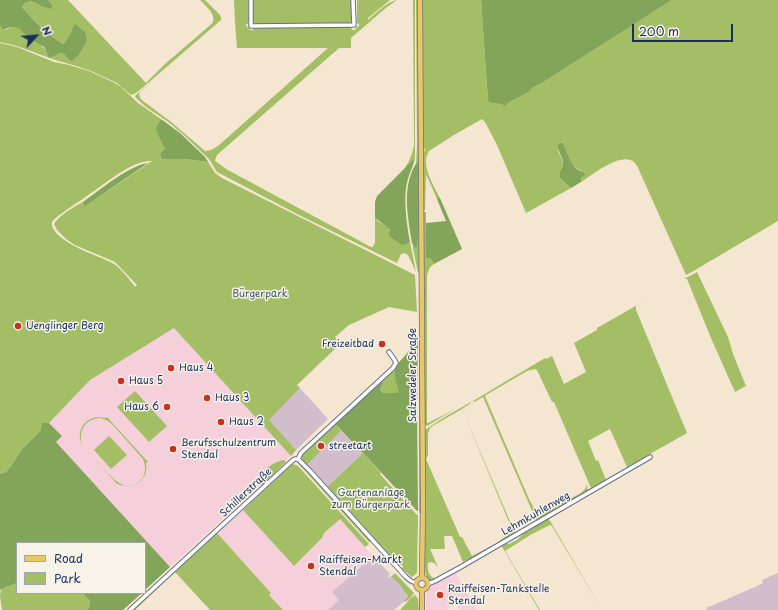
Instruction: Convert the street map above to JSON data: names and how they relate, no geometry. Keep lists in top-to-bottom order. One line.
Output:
{"streets":{"main road":["Salzwedeler Straße"],"street":["Schillerstraße","Lehmkuhlenweg"]},"crossings":[["Salzwedeler Straße","Lehmkuhlenweg"]],"parks":["Bürgerpark","Gartenanlage zum Bürgerpark"],"places":["Uenglinger Berg","Freizeitbad","Haus 4","Haus 5","Haus 3","Haus 6","Haus 2","streetart","Berufsschulzentrum Stendal","Raiffeisen-Markt Stendal","Raiffeisen-Tankstelle Stendal"],"legend":["Road","Park"],"scale_bar":"200 m","north":"top right"}
